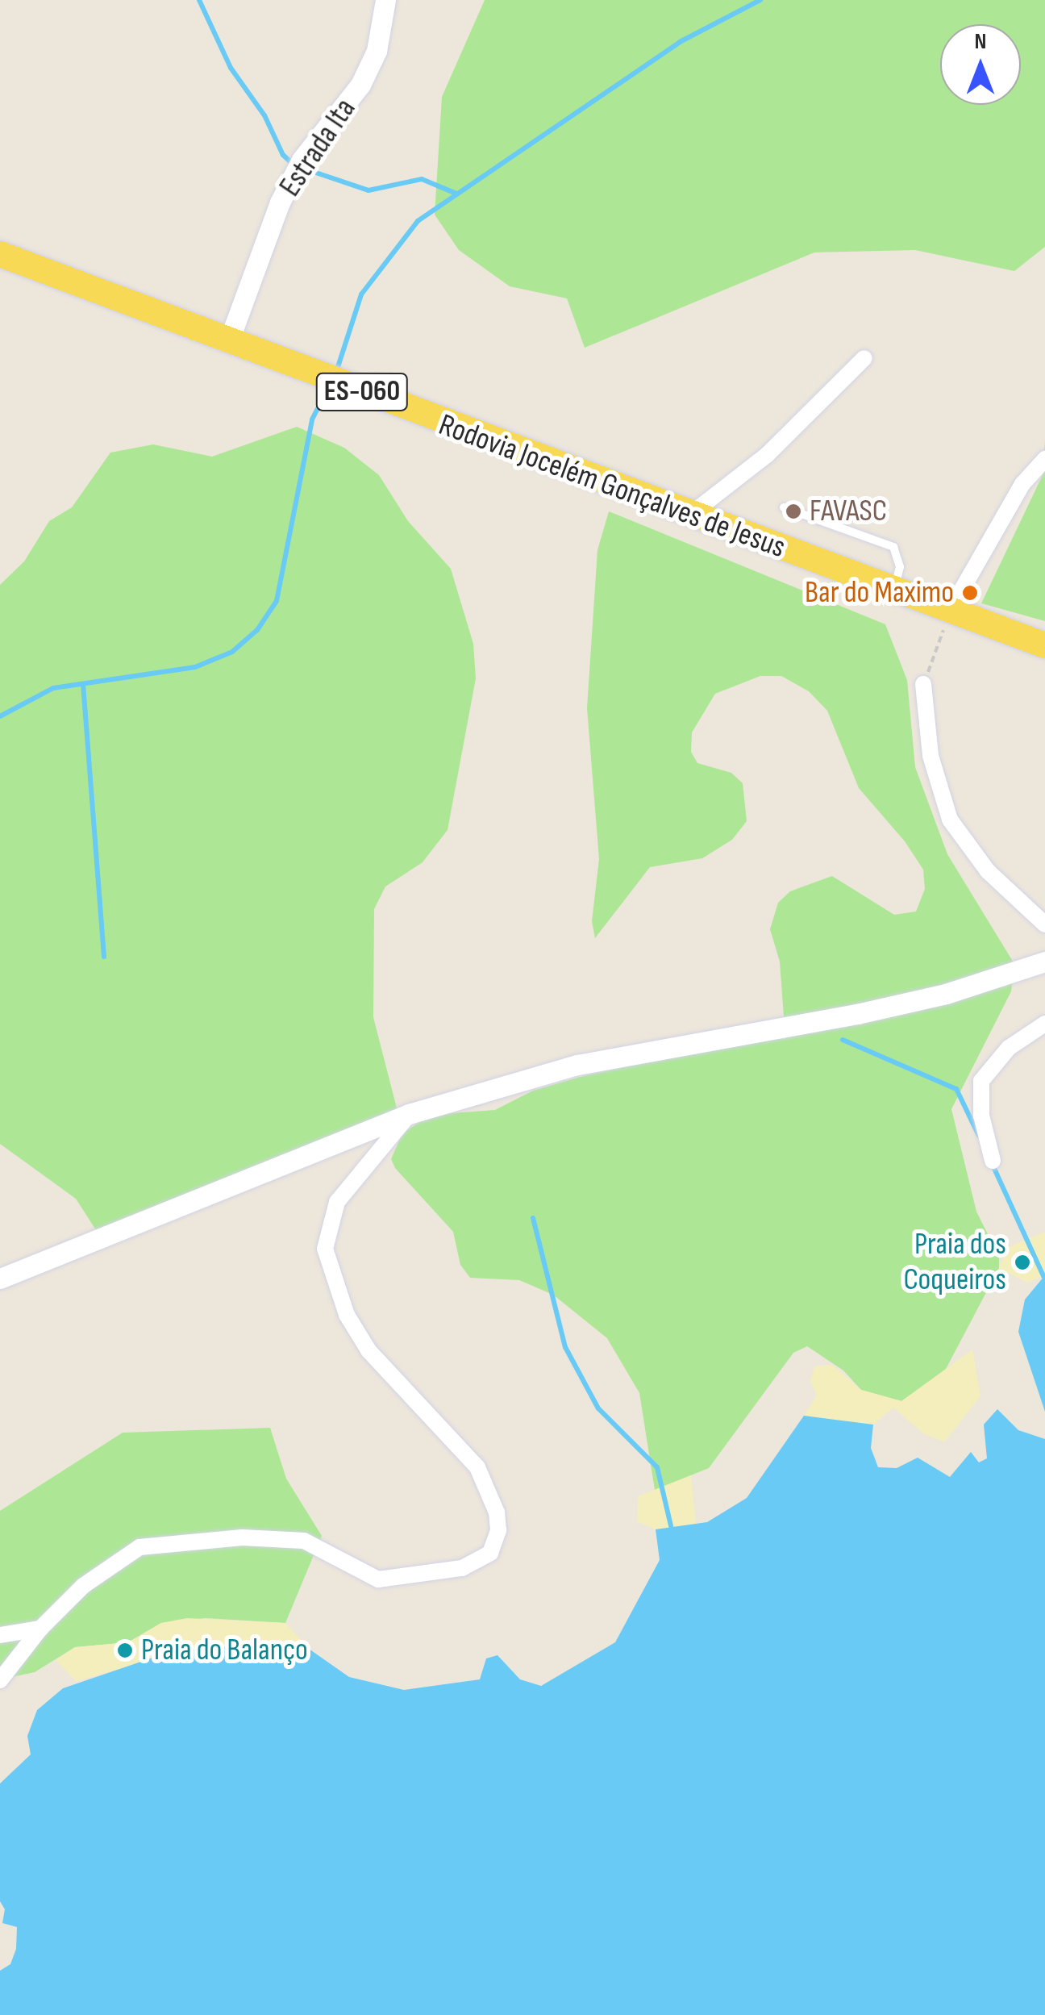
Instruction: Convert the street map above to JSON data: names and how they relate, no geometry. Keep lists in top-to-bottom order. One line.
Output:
{"streets":{"main road":["ES-060","Rodovia Jocelém Gonçalves de Jesus"],"street":["Estrada Ita"]},"crossings":[["Estrada Ita","Rodovia Jocelém Gonçalves de Jesus"]],"places":["FAVASC","Bar do Maximo","Praia dos Coqueiros","Praia do Balanço"],"north":"top"}
